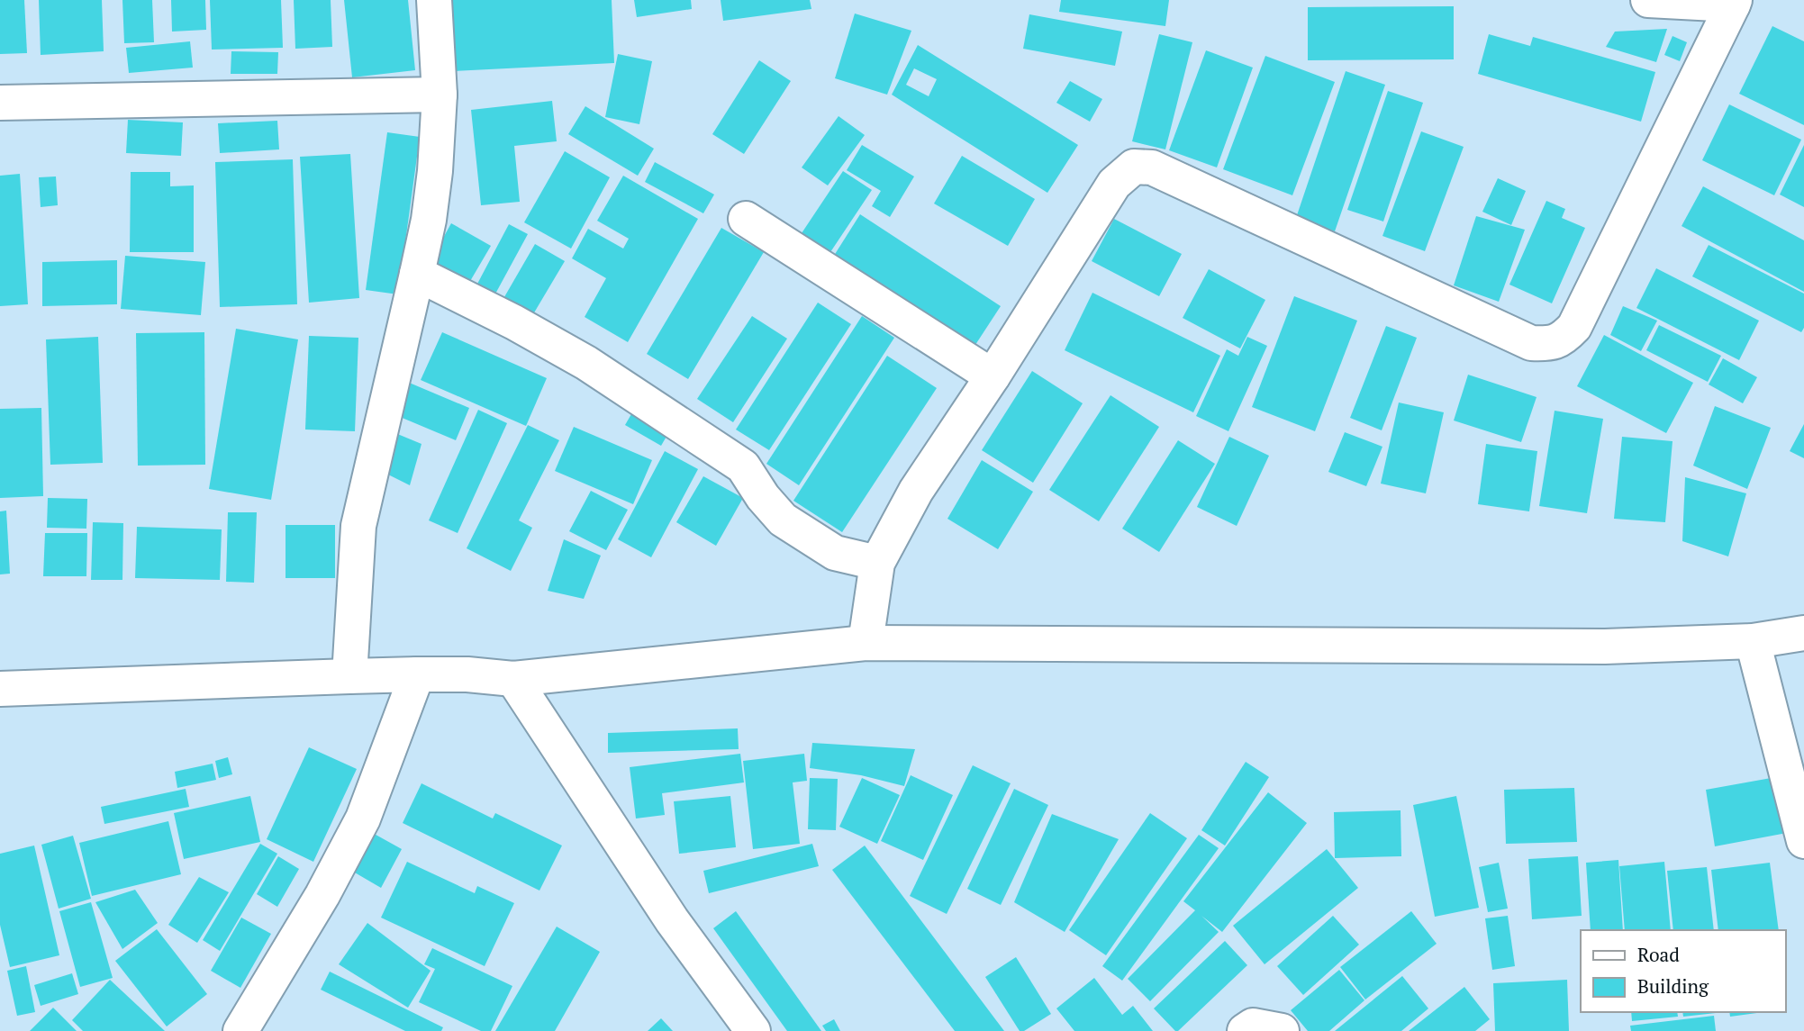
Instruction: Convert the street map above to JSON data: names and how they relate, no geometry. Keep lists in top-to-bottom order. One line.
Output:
{"legend":["Road","Building"]}
